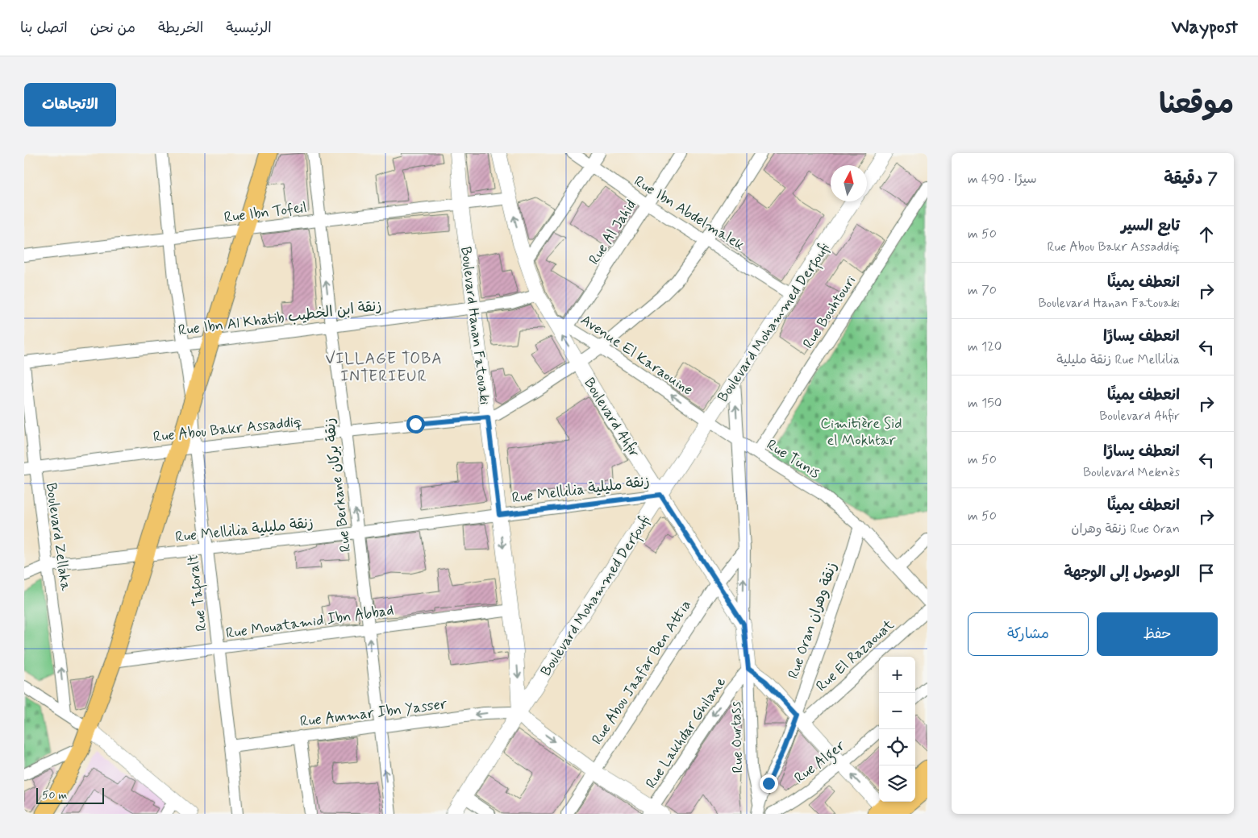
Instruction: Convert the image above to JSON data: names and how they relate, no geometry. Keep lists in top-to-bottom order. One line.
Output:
{"streets":{"street":["Rue Ibn Tofeil","Rue Ibn Abdelmalek","Rue Al Jahid","Rue Bouhtouri","Rue Ibn Al Khatib زنقة ابن الخطيب","Boulevard Mohammed Derfoufi","Boulevard Hanan Fatouaki","Avenue El Karaouine","Boulevard Ahfir","Rue Abou Bakr Assaddiq","Rue Tunis","Rue Berkane زنقة بركان","Rue Mellilia زنقة مليلية","Boulevard Zellaka","Rue Taforalt","Rue Oran زنقة وهران","Rue Mouatamid Ibn Abbad","Rue El Razaouat","Rue Abou Jaafar Ben Attia","Rue Ammar Ibn Yasser","Rue Lakhdar Ghilane","Rue Ourtass","Rue Alger"]},"crossings":[["Rue Ibn Tofeil","Boulevard Hanan Fatouaki"],["Rue Ibn Tofeil","Boulevard Ahfir"],["Rue Ibn Tofeil","Rue Berkane زنقة بركان"],["Rue Ibn Tofeil","Rue Taforalt"],["Rue Ibn Abdelmalek","Rue Al Jahid"],["Rue Ibn Abdelmalek","Boulevard Mohammed Derfoufi"],["Rue Ibn Abdelmalek","Rue Abou Bakr Assaddiq"],["Rue Al Jahid","Avenue El Karaouine"],["Rue Bouhtouri","Rue Tunis"],["Rue Ibn Al Khatib زنقة ابن الخطيب","Boulevard Hanan Fatouaki"],["Rue Ibn Al Khatib زنقة ابن الخطيب","Boulevard Ahfir"],["Rue Ibn Al Khatib زنقة ابن الخطيب","Rue Berkane زنقة بركان"],["Rue Ibn Al Khatib زنقة ابن الخطيب","Boulevard Zellaka"],["Rue Ibn Al Khatib زنقة ابن الخطيب","Rue Taforalt"],["Boulevard Mohammed Derfoufi","Boulevard Hanan Fatouaki"],["Boulevard Mohammed Derfoufi","Avenue El Karaouine"],["Boulevard Mohammed Derfoufi","Boulevard Ahfir"],["Boulevard Mohammed Derfoufi","Rue Tunis"],["Boulevard Mohammed Derfoufi","Rue Mellilia زنقة مليلية"],["Boulevard Mohammed Derfoufi","Rue Ammar Ibn Yasser"],["Boulevard Hanan Fatouaki","Rue Abou Bakr Assaddiq"],["Boulevard Hanan Fatouaki","Rue Mellilia زنقة مليلية"],["Boulevard Hanan Fatouaki","Rue Mouatamid Ibn Abbad"],["Boulevard Hanan Fatouaki","Rue Ammar Ibn Yasser"],["Avenue El Karaouine","Boulevard Ahfir"],["Avenue El Karaouine","Rue Abou Bakr Assaddiq"],["Avenue El Karaouine","Rue Tunis"],["Boulevard Ahfir","Rue Abou Bakr Assaddiq"],["Boulevard Ahfir","Rue Mellilia زنقة مليلية"],["Boulevard Ahfir","Rue Abou Jaafar Ben Attia"],["Boulevard Ahfir","Rue Lakhdar Ghilane"],["Boulevard Ahfir","Rue Ourtass"],["Rue Abou Bakr Assaddiq","Rue Berkane زنقة بركان"],["Rue Abou Bakr Assaddiq","Boulevard Zellaka"],["Rue Abou Bakr Assaddiq","Rue Taforalt"],["Rue Tunis","Rue Oran زنقة وهران"],["Rue Berkane زنقة بركان","Rue Mellilia زنقة مليلية"],["Rue Berkane زنقة بركان","Rue Mouatamid Ibn Abbad"],["Rue Berkane زنقة بركان","Rue Ammar Ibn Yasser"],["Rue Mellilia زنقة مليلية","Boulevard Zellaka"],["Rue Mellilia زنقة مليلية","Rue Taforalt"],["Rue Taforalt","Rue Mouatamid Ibn Abbad"],["Rue Taforalt","Rue Ammar Ibn Yasser"],["Rue Oran زنقة وهران","Rue El Razaouat"],["Rue Oran زنقة وهران","Rue Ourtass"],["Rue Lakhdar Ghilane","Rue Ourtass"]],"one_way":["Boulevard Hanan Fatouaki","Avenue El Karaouine","Rue Berkane زنقة بركان","Boulevard Zellaka","Rue Ammar Ibn Yasser","Rue Lakhdar Ghilane"],"districts":["VILLAGE TOBA INTERIEUR"],"parks":["Cimitière Sid el Mokhtar"],"scale_bar":"50 m","north":"top","page":{"header":"Waypost","nav":["الرئيسية","الخريطة","من نحن","اتصل بنا"],"title":"موقعنا","buttons":["الاتجاهات",["حفظ","مشاركة"]],"heading":["7 دقيقة","سيرًا · 490 m"],"list":[["تابع السير","Rue Abou Bakr Assaddiq","50 m"],["انعطف يمينًا","Boulevard Hanan Fatouaki","70 m"],["انعطف يسارًا","Rue Mellilia زنقة مليلية","120 m"],["انعطف يمينًا","Boulevard Ahfir","150 m"],["انعطف يسارًا","Boulevard Meknès","50 m"],["انعطف يمينًا","Rue Oran زنقة وهران","50 m"],"الوصول إلى الوجهة"],"map_buttons":["+","−"],"scale":"50 m"}}
